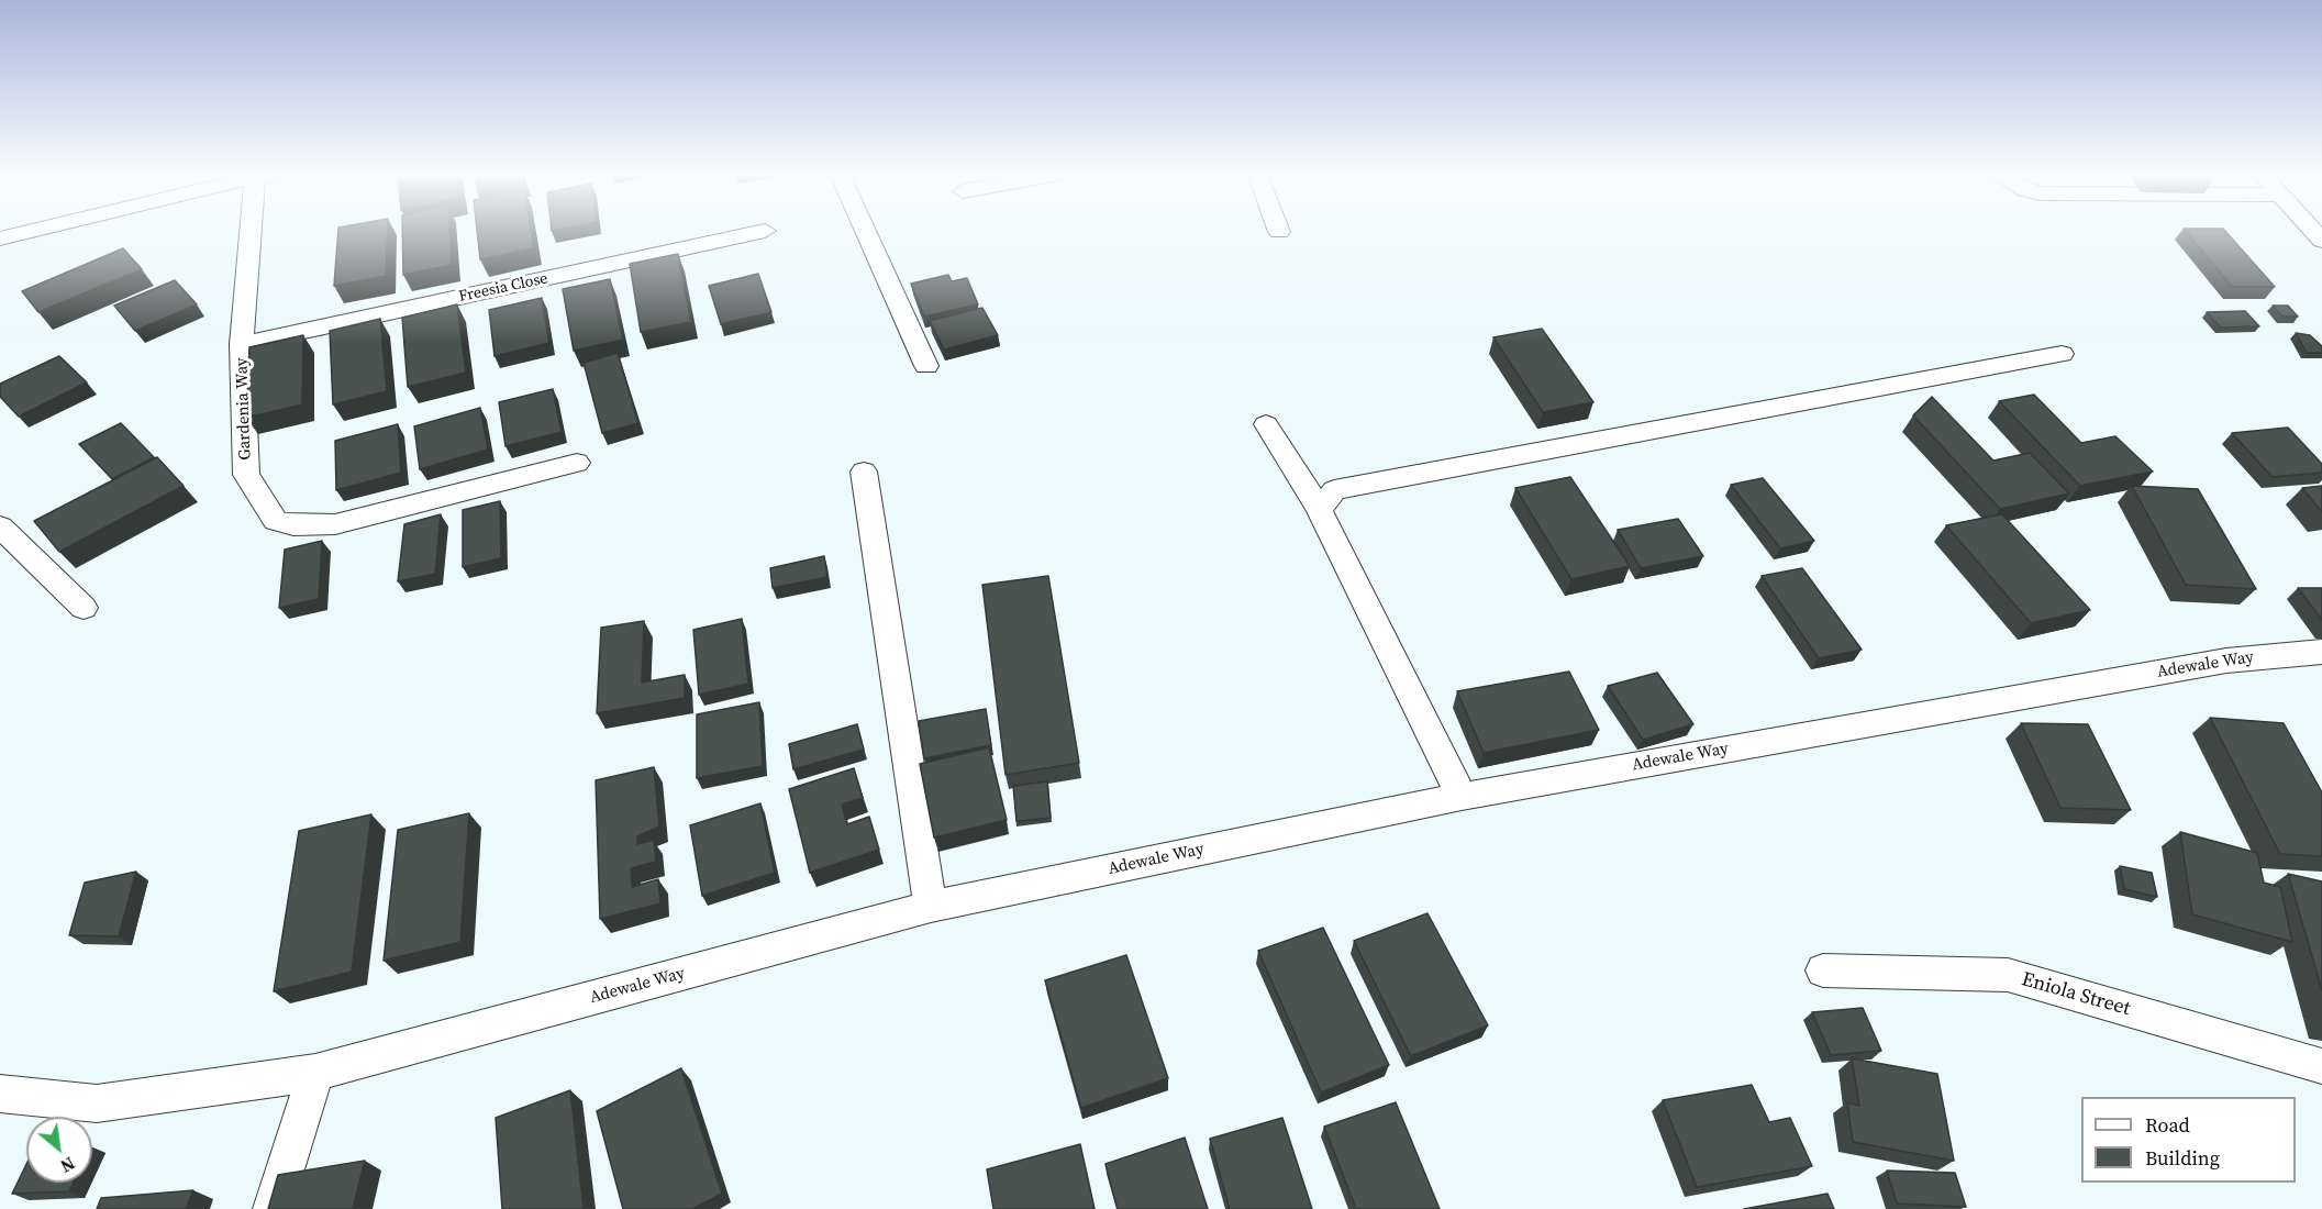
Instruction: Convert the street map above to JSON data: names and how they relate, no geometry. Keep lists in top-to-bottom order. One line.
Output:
{"streets":{"street":["Freesia Close","Gardenia Way","Adewale Way","Eniola Street"]},"crossings":[["Freesia Close","Gardenia Way"]],"legend":["Road","Building"],"north":"bottom right"}
